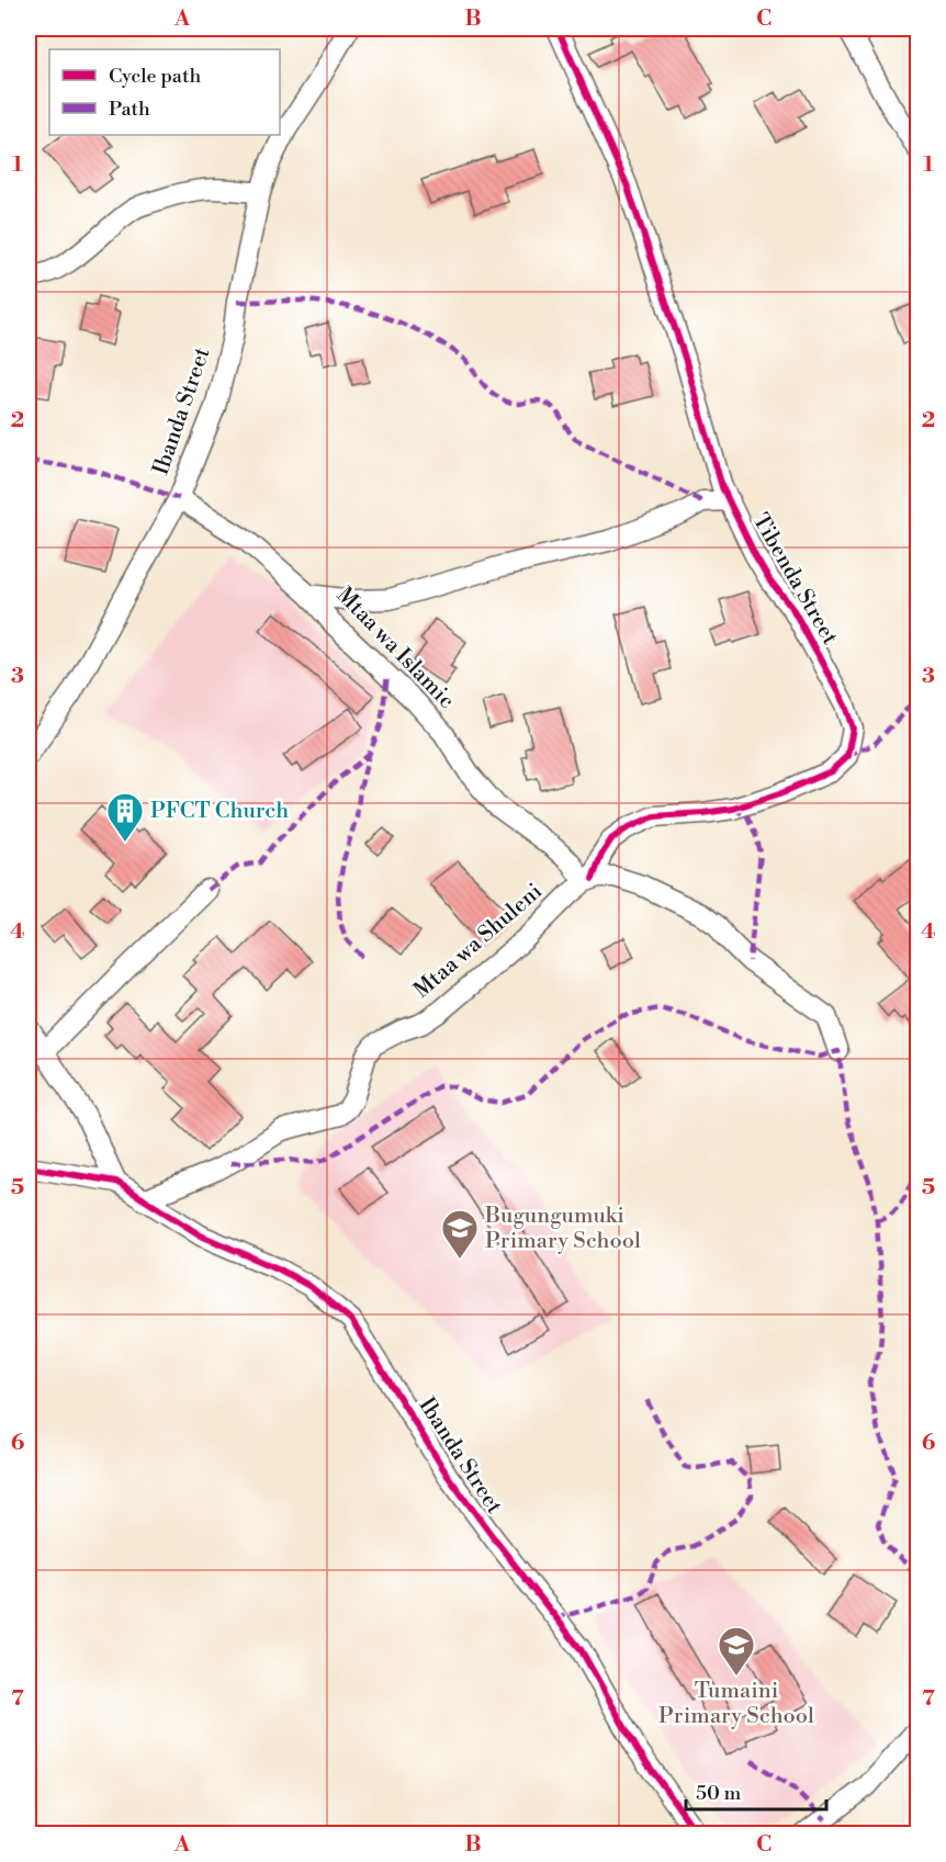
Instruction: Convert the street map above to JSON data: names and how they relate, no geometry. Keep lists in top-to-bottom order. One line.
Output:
{"streets":{"street":["Ibanda Street","Tibenda Street","Mtaa wa Islamic","Mtaa wa Shuleni"]},"crossings":[["Ibanda Street","Mtaa wa Islamic"],["Ibanda Street","Mtaa wa Shuleni"],["Tibenda Street","Mtaa wa Islamic"],["Tibenda Street","Mtaa wa Shuleni"],["Mtaa wa Islamic","Mtaa wa Shuleni"]],"places":{"building":["PFCT Church"],"school or university":["Bugungumuki Primary School","Tumaini Primary School"]},"legend":["Cycle path","Path"],"scale_bar":"50 m","grid":{"columns":["A","B","C"],"rows":["1","2","3","4","5","6","7"]}}
